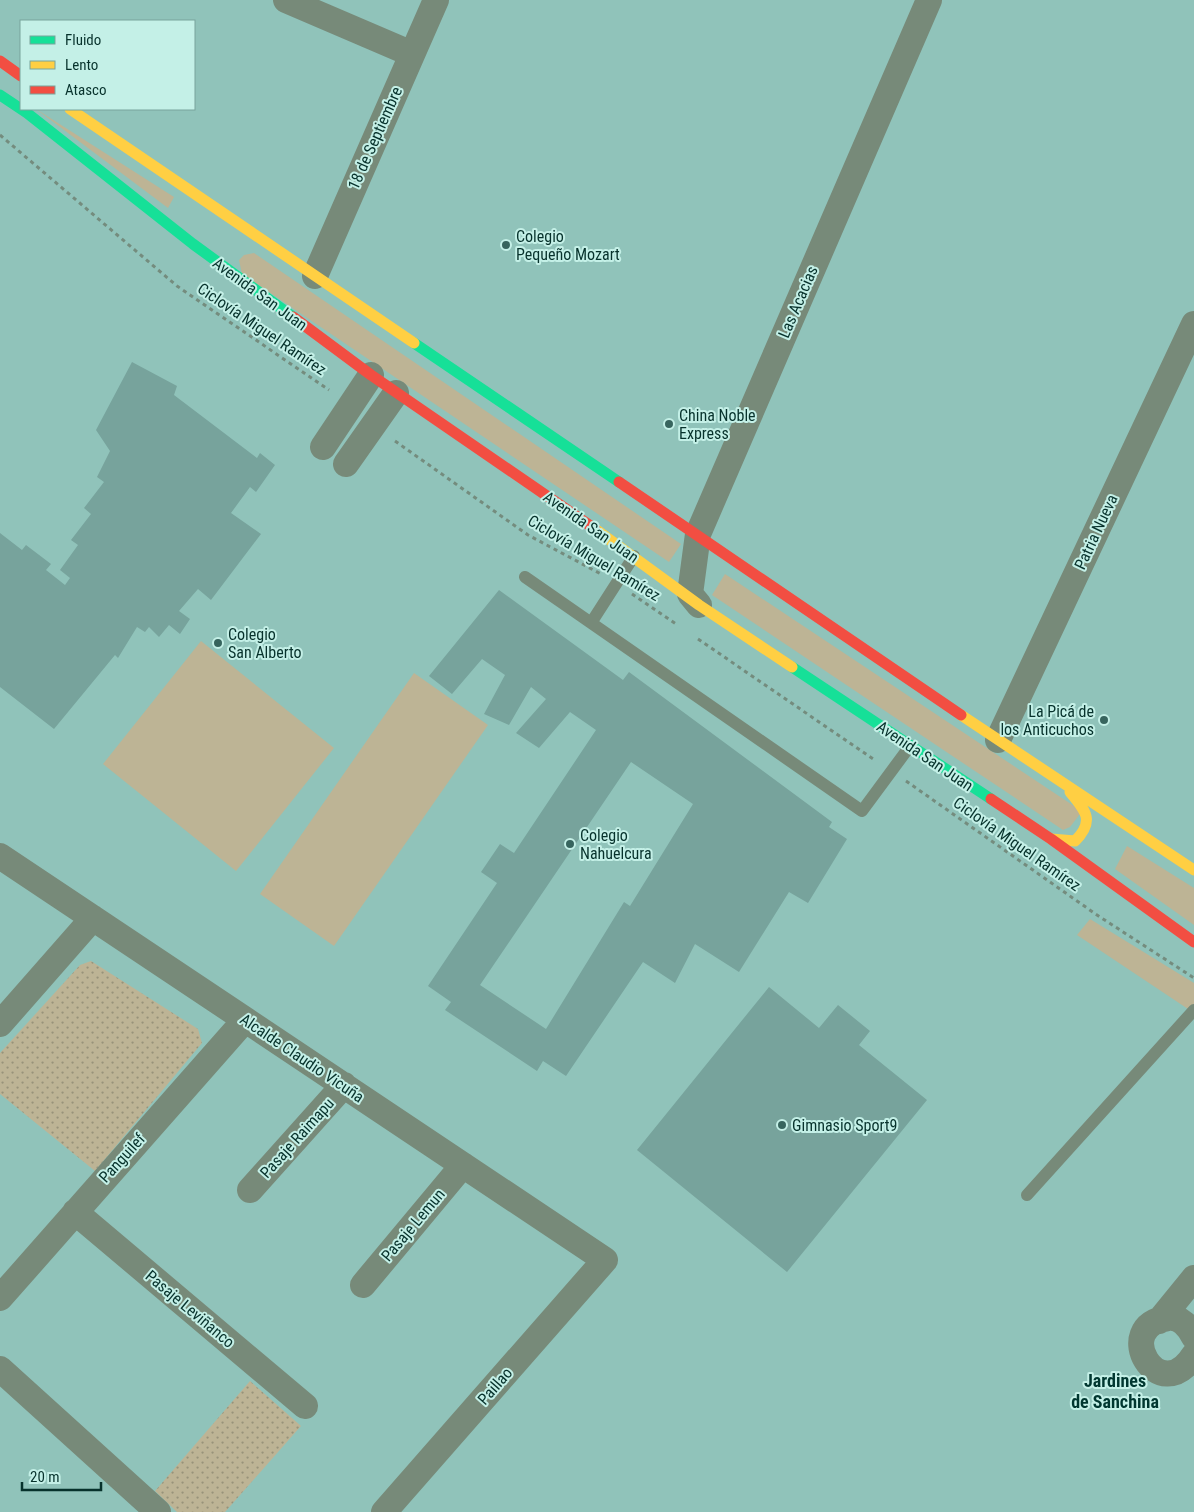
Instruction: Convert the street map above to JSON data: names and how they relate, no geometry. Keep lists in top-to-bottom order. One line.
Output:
{"streets":{"main road":["Avenida San Juan"],"street":["18 de Septiembre","Las Acacias","Patria Nueva","Alcalde Claudio Vicuña","Pasaje Raimapu","Panguilef","Pasaje Lemun","Pasaje Leviñanco","Paillao"],"path":["Ciclovía Miguel Ramírez"]},"crossings":[["Avenida San Juan","Las Acacias"],["Alcalde Claudio Vicuña","Pasaje Raimapu"],["Alcalde Claudio Vicuña","Panguilef"],["Alcalde Claudio Vicuña","Pasaje Lemun"],["Alcalde Claudio Vicuña","Paillao"],["Panguilef","Pasaje Leviñanco"]],"districts":["Jardines de Sanchina"],"places":["Colegio Pequeño Mozart","China Noble Express","Colegio San Alberto","La Picá de los Anticuchos","Colegio Nahuelcura","Gimnasio Sport9"],"legend":["Fluido","Lento","Atasco"],"scale_bar":"20 m"}
